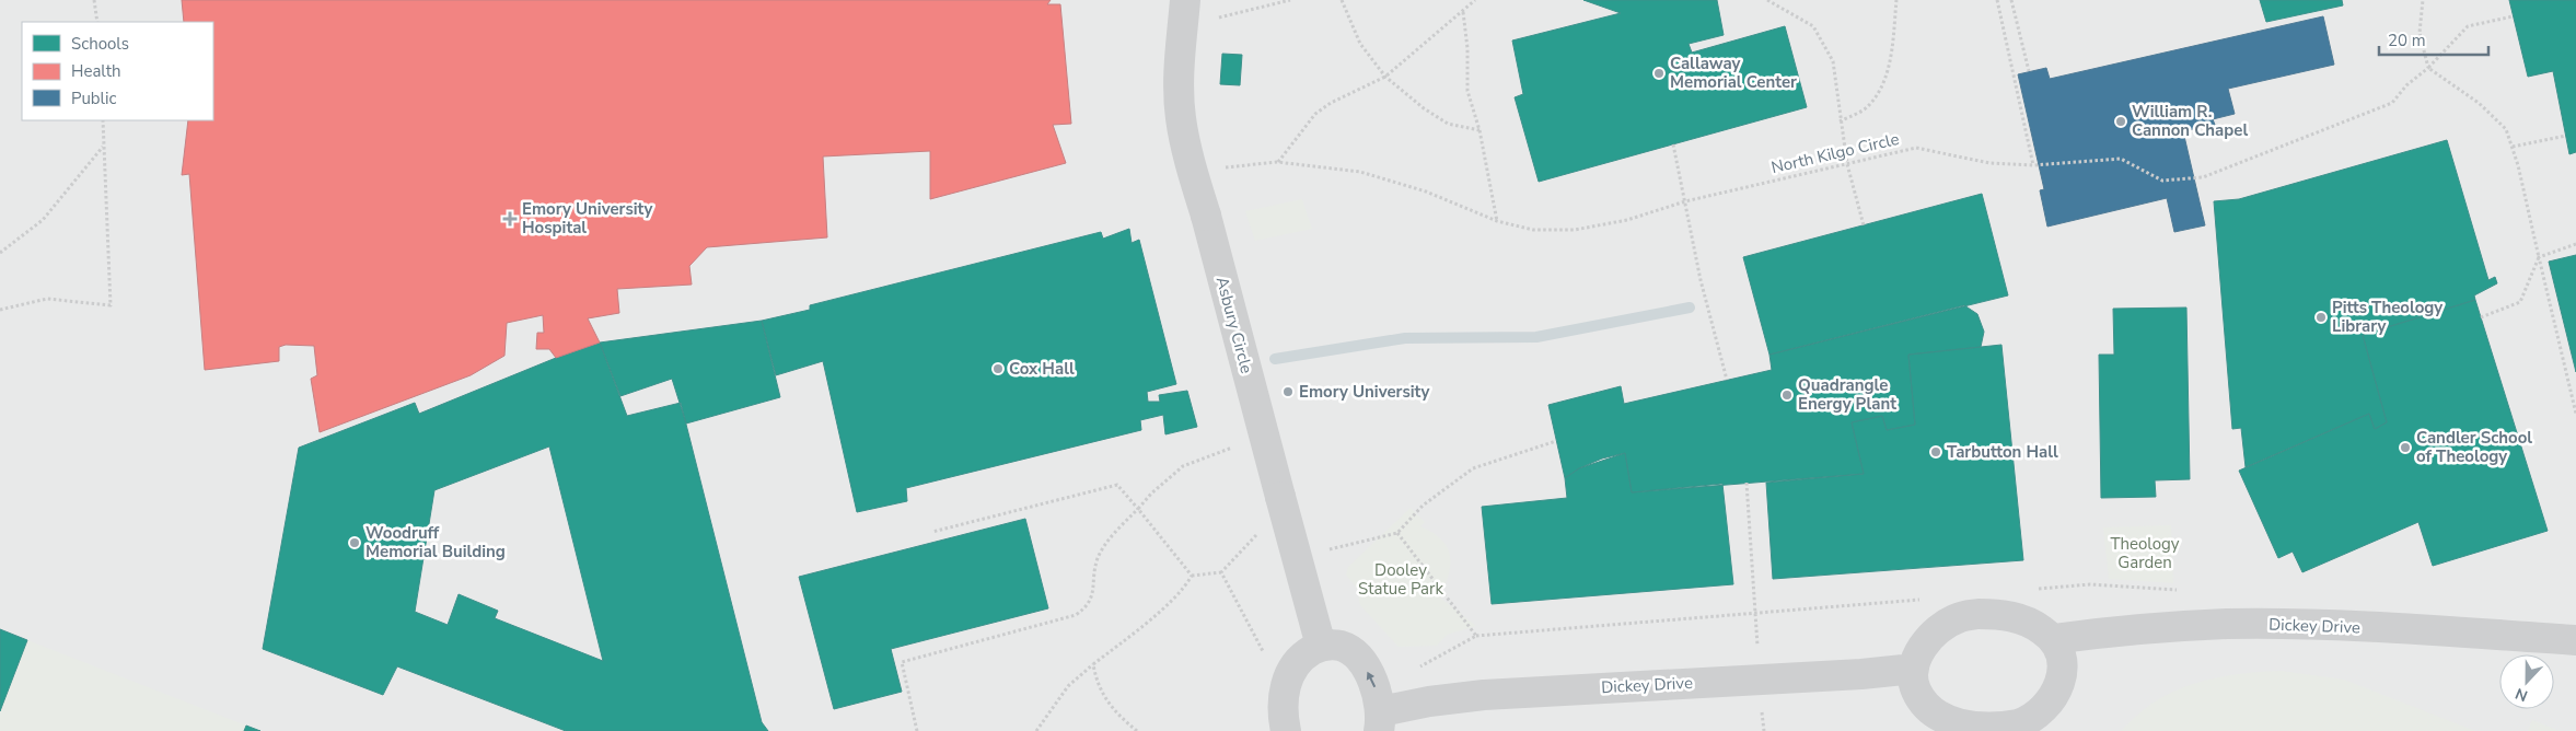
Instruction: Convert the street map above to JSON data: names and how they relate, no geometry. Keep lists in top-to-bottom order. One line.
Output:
{"streets":{"street":["Asbury Circle","Dickey Drive"],"path":["North Kilgo Circle"]},"crossings":[["North Kilgo Circle","Asbury Circle"]],"parks":["Theology Garden","Dooley Statue Park"],"places":{"other":["Callaway Memorial Center","William R. Cannon Chapel","Pitts Theology Library","Cox Hall","Emory University","Quadrangle Energy Plant","Candler School of Theology","Tarbutton Hall","Woodruff Memorial Building"],"health":["Emory University Hospital"]},"legend":["Schools","Health","Public"],"scale_bar":"20 m","north":"bottom"}
